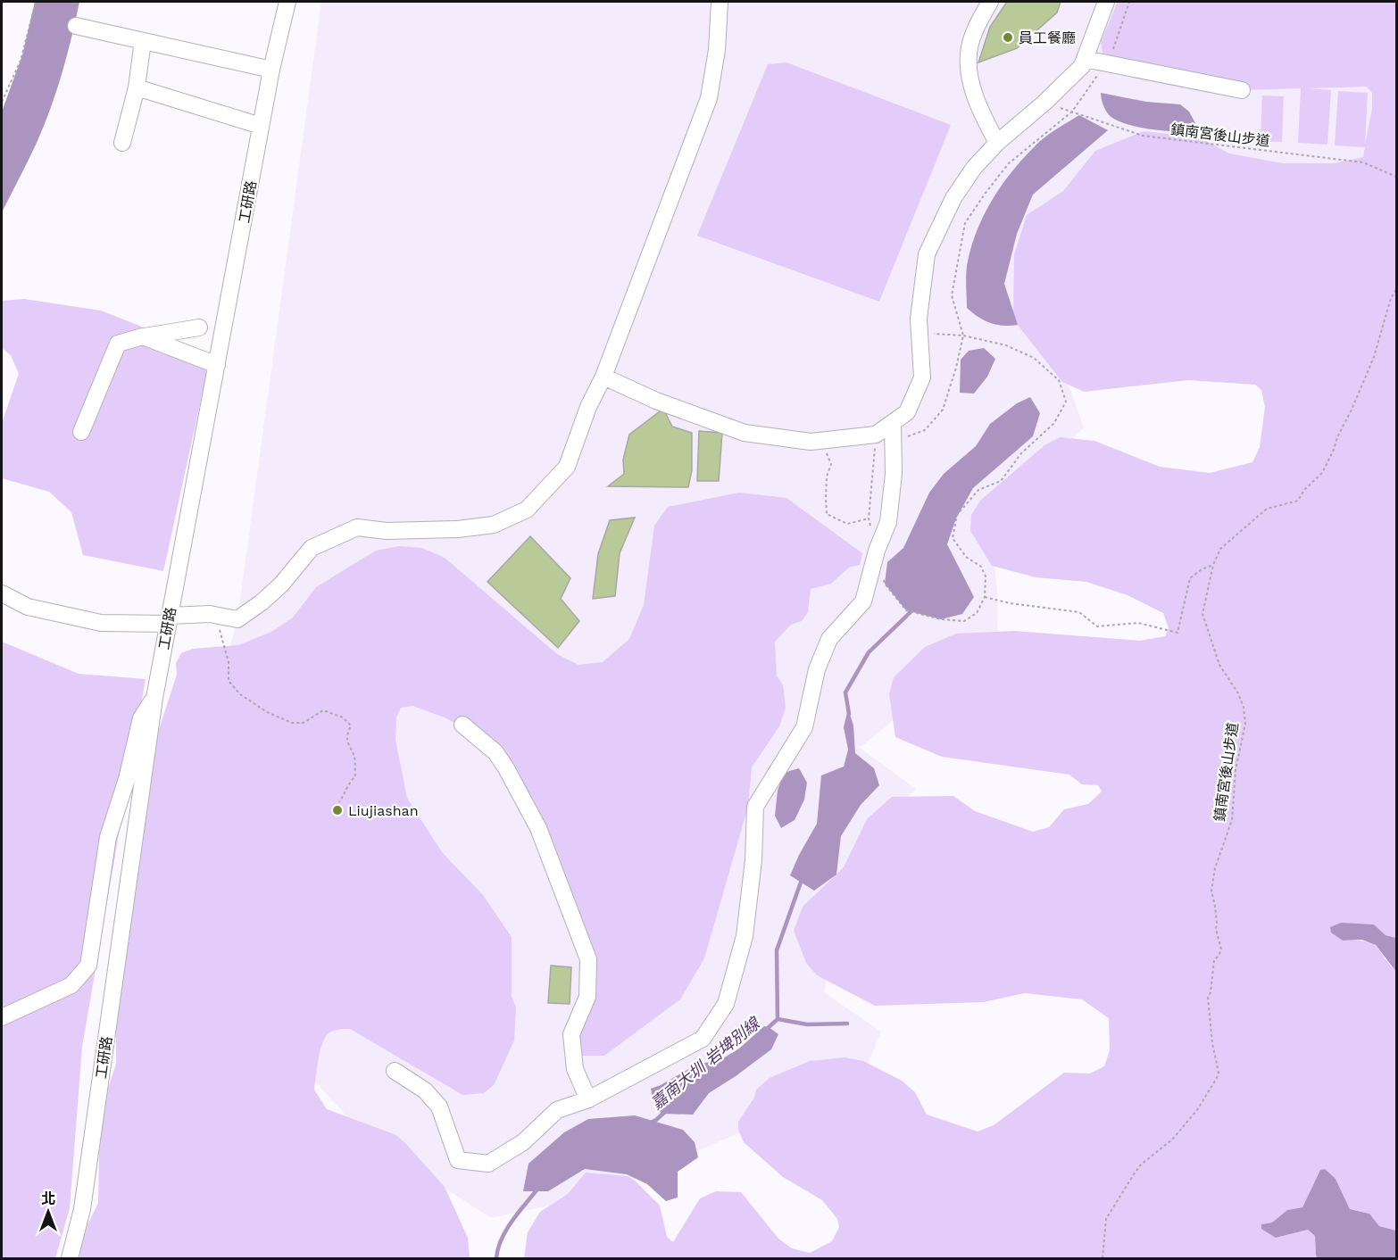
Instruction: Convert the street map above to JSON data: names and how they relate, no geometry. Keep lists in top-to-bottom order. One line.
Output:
{"streets":{"street":["工研路"],"path":["鎮南宮後山步道"]},"water":["嘉南大圳 岩埤別線"],"places":["員工餐廳","Liujiashan"],"north":"top"}
